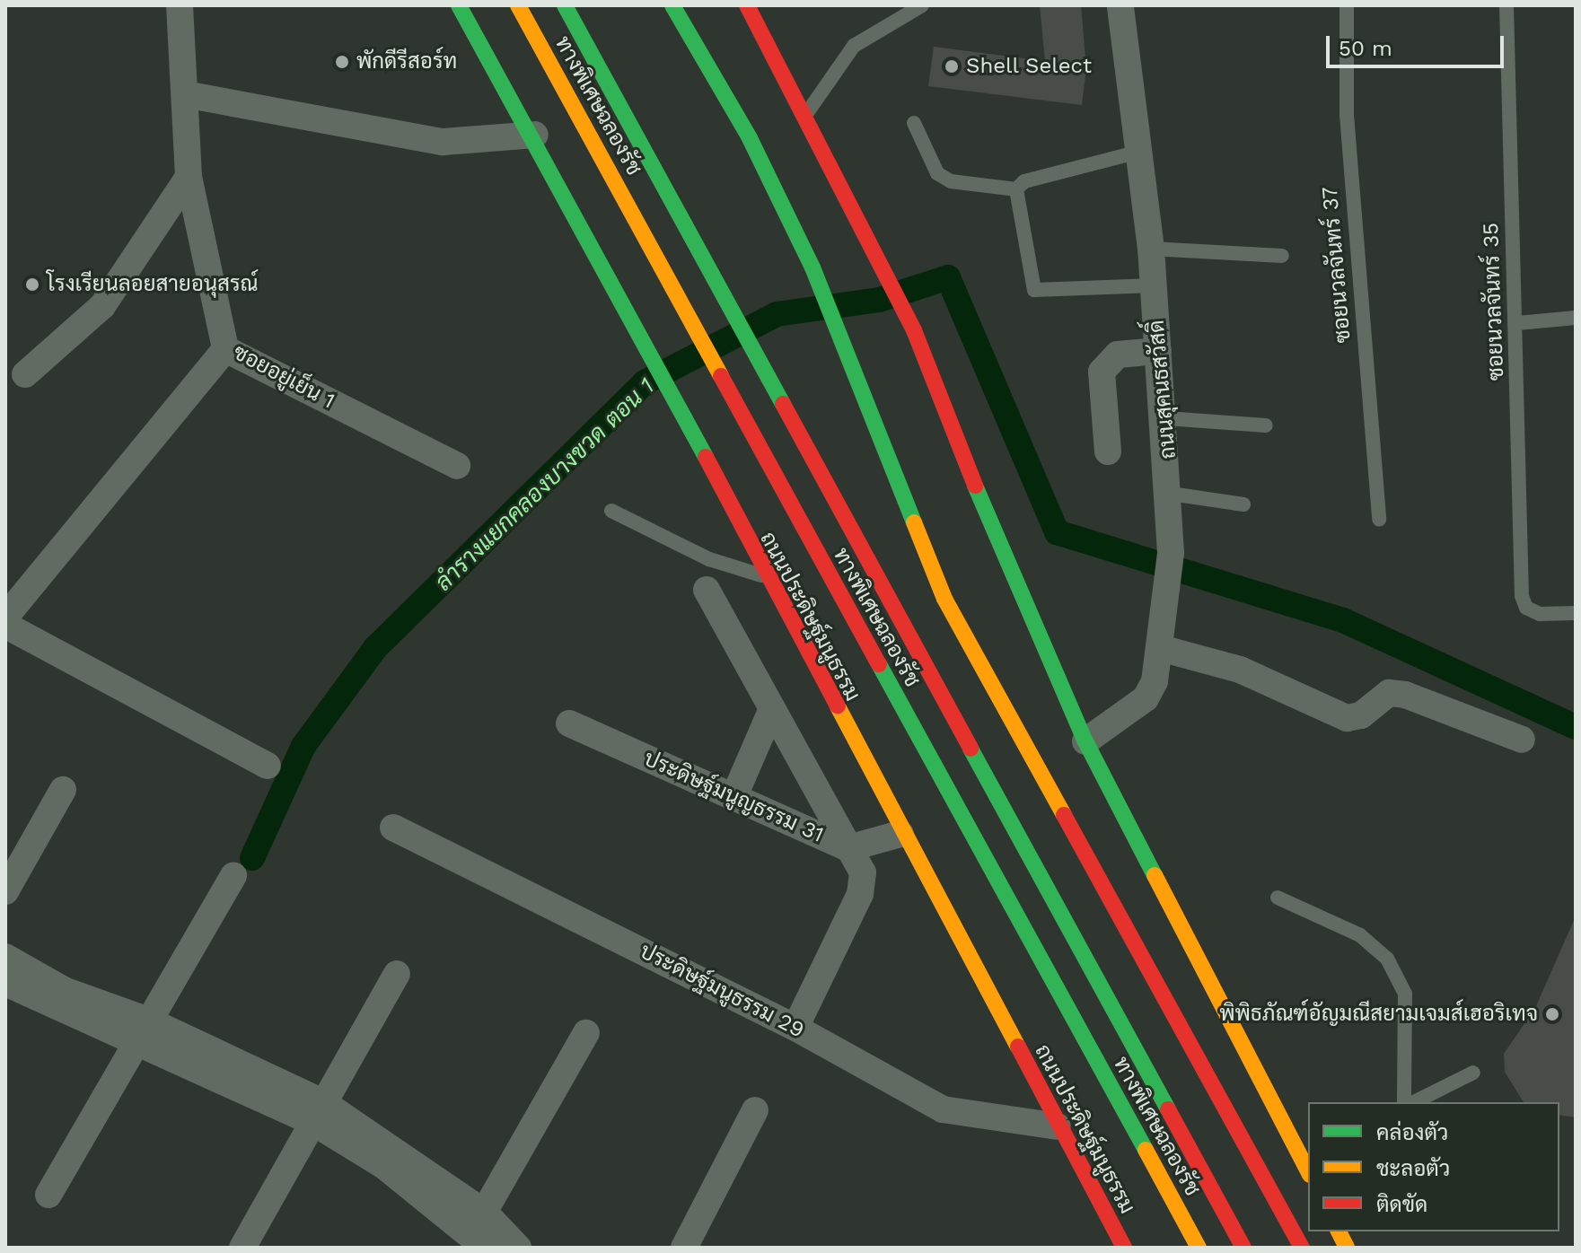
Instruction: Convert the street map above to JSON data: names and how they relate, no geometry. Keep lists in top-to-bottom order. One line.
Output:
{"streets":{"main road":["ทางพิเศษฉลองรัช","ถนนประดิษฐ์มนูธรรม"],"street":["ซอยอยู่เย็น 1","ถนนสุคนธสวัสดิ์","ประดิษฐ์มนูญธรรม 31","ประดิษฐ์มนูธรรม 29"],"lane":["ซอยนวลจันทร์ 37","ซอยนวลจันทร์ 35"]},"crossings":[["ถนนประดิษฐ์มนูธรรม","ประดิษฐ์มนูญธรรม 31"],["ถนนประดิษฐ์มนูธรรม","ประดิษฐ์มนูธรรม 29"]],"water":["ลำรางแยกคลองบางขวด ตอน 1"],"places":["พักดีรีสอร์ท","Shell Select","โรงเรียนลอยสายอนุสรณ์","พิพิธภัณฑ์อัญมณีสยามเจมส์เฮอริเทจ"],"legend":["คล่องตัว","ชะลอตัว","ติดขัด"],"scale_bar":"50 m"}
